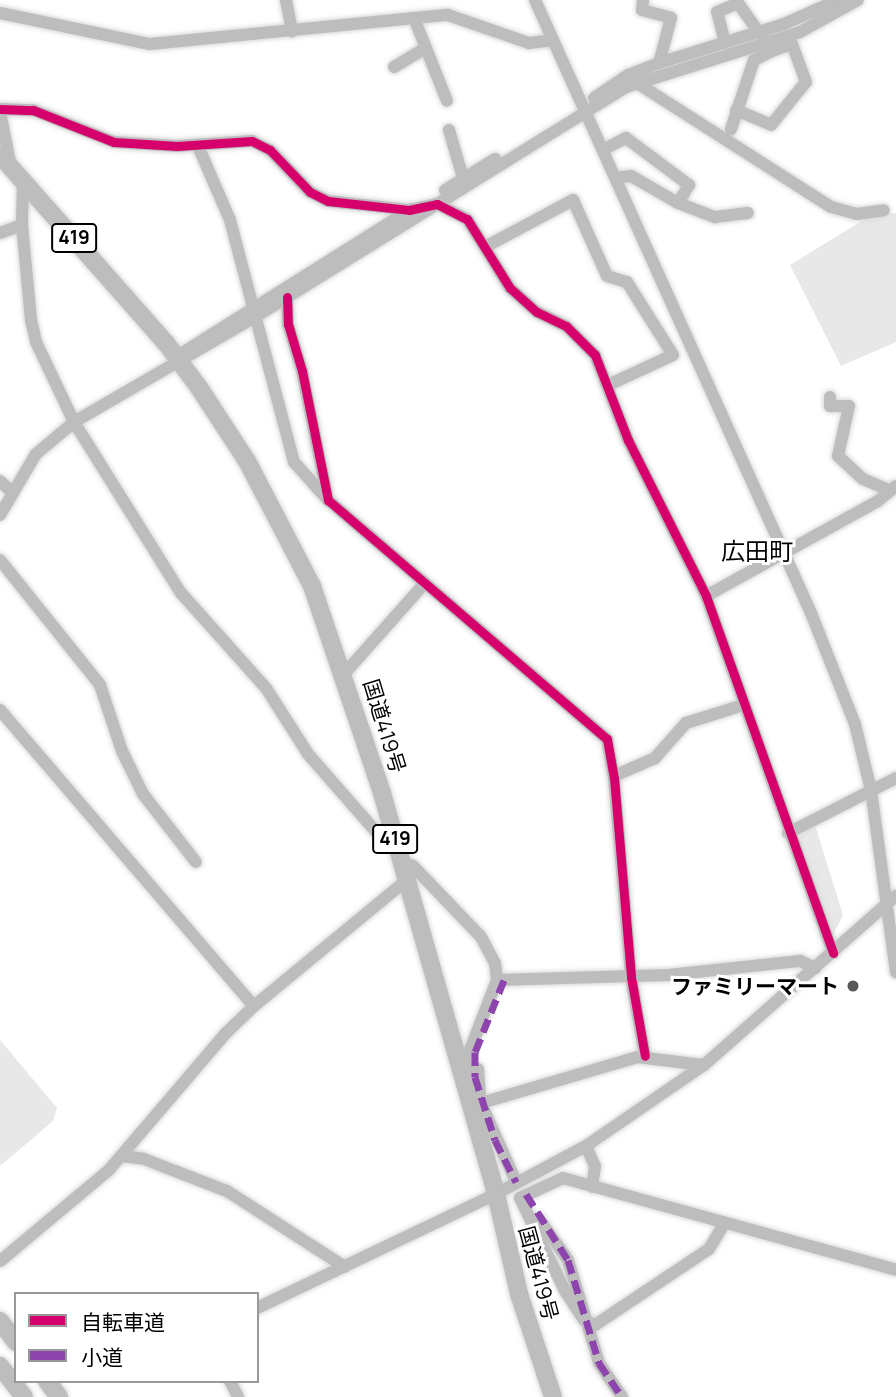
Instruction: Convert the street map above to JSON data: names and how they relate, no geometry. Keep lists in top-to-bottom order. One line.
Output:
{"streets":{"highway":["419","国道419号"]},"districts":["広田町"],"places":["ファミリーマート"],"legend":["自転車道","小道"]}
